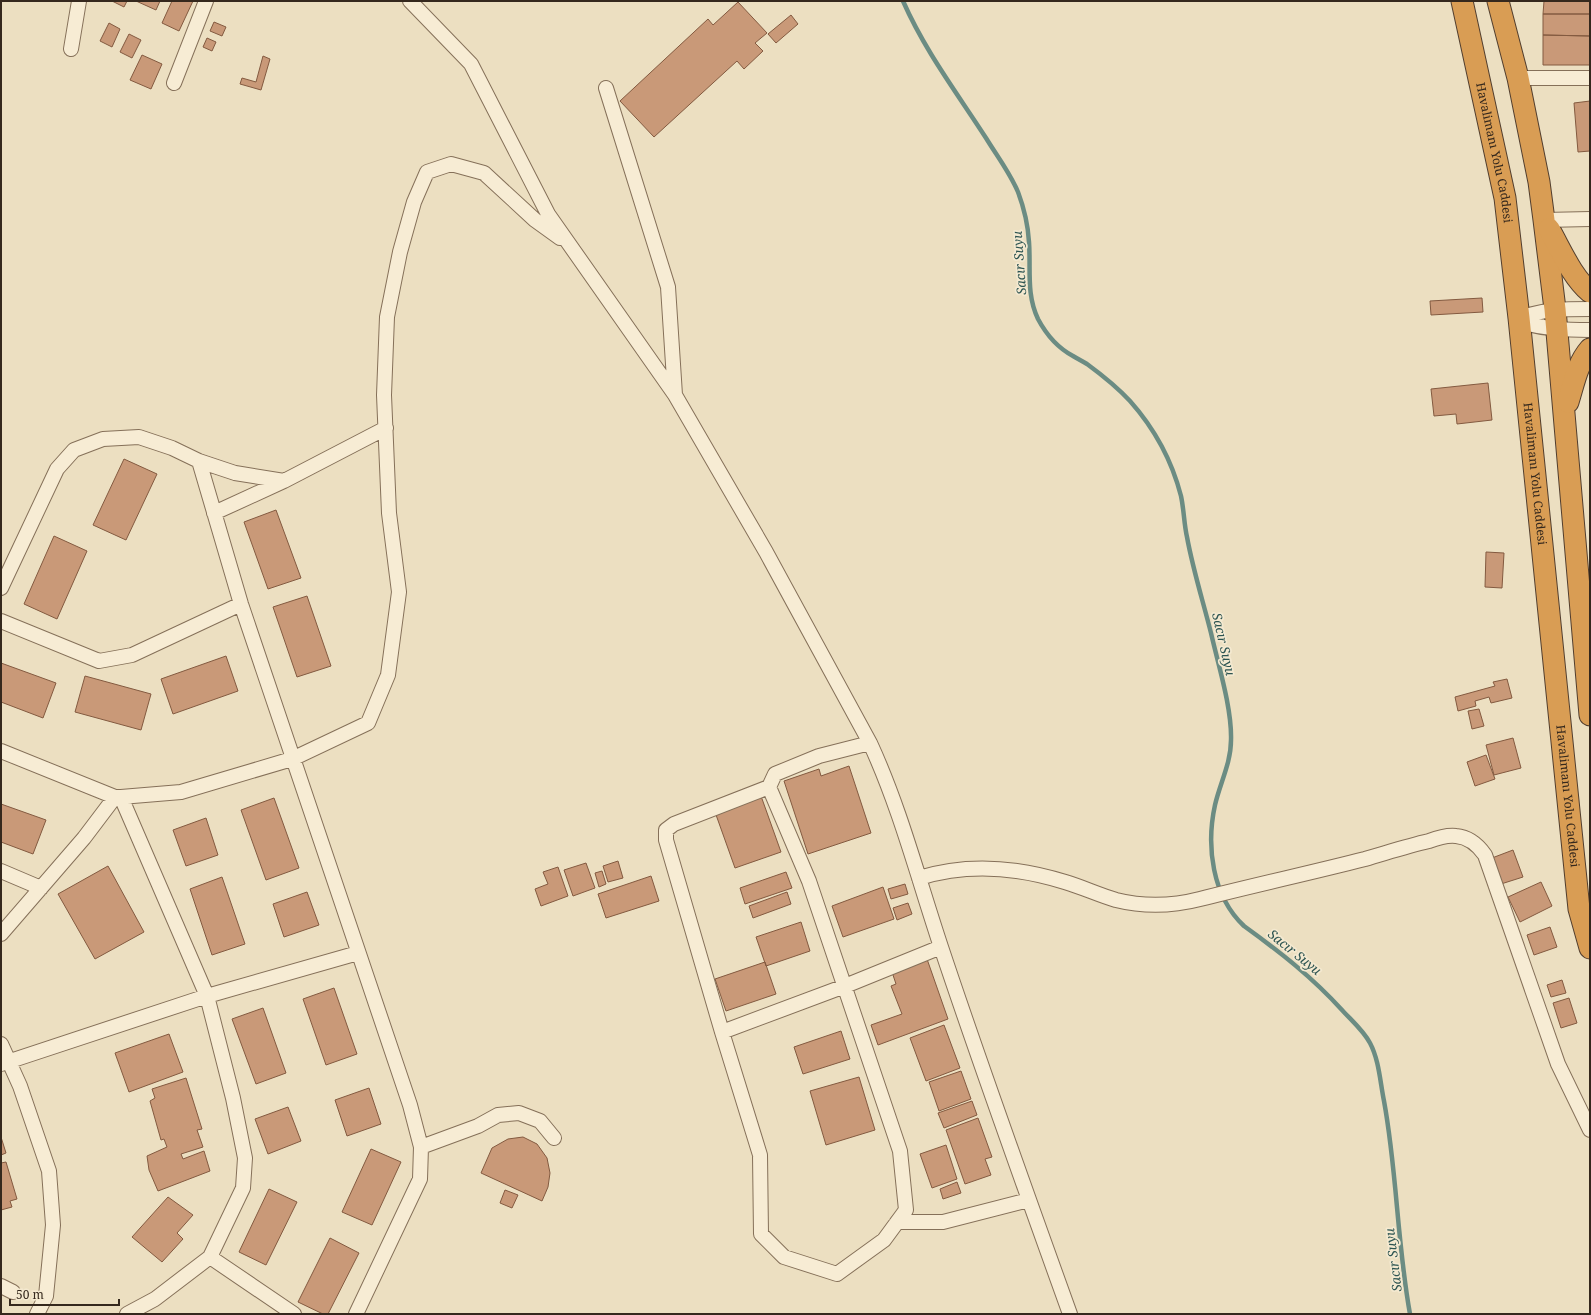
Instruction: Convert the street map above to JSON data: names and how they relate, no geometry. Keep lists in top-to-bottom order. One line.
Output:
{"streets":{"highway":["Havalimanı Yolu Caddesi"]},"water":["Sacır Suyu"],"scale_bar":"50 m"}
